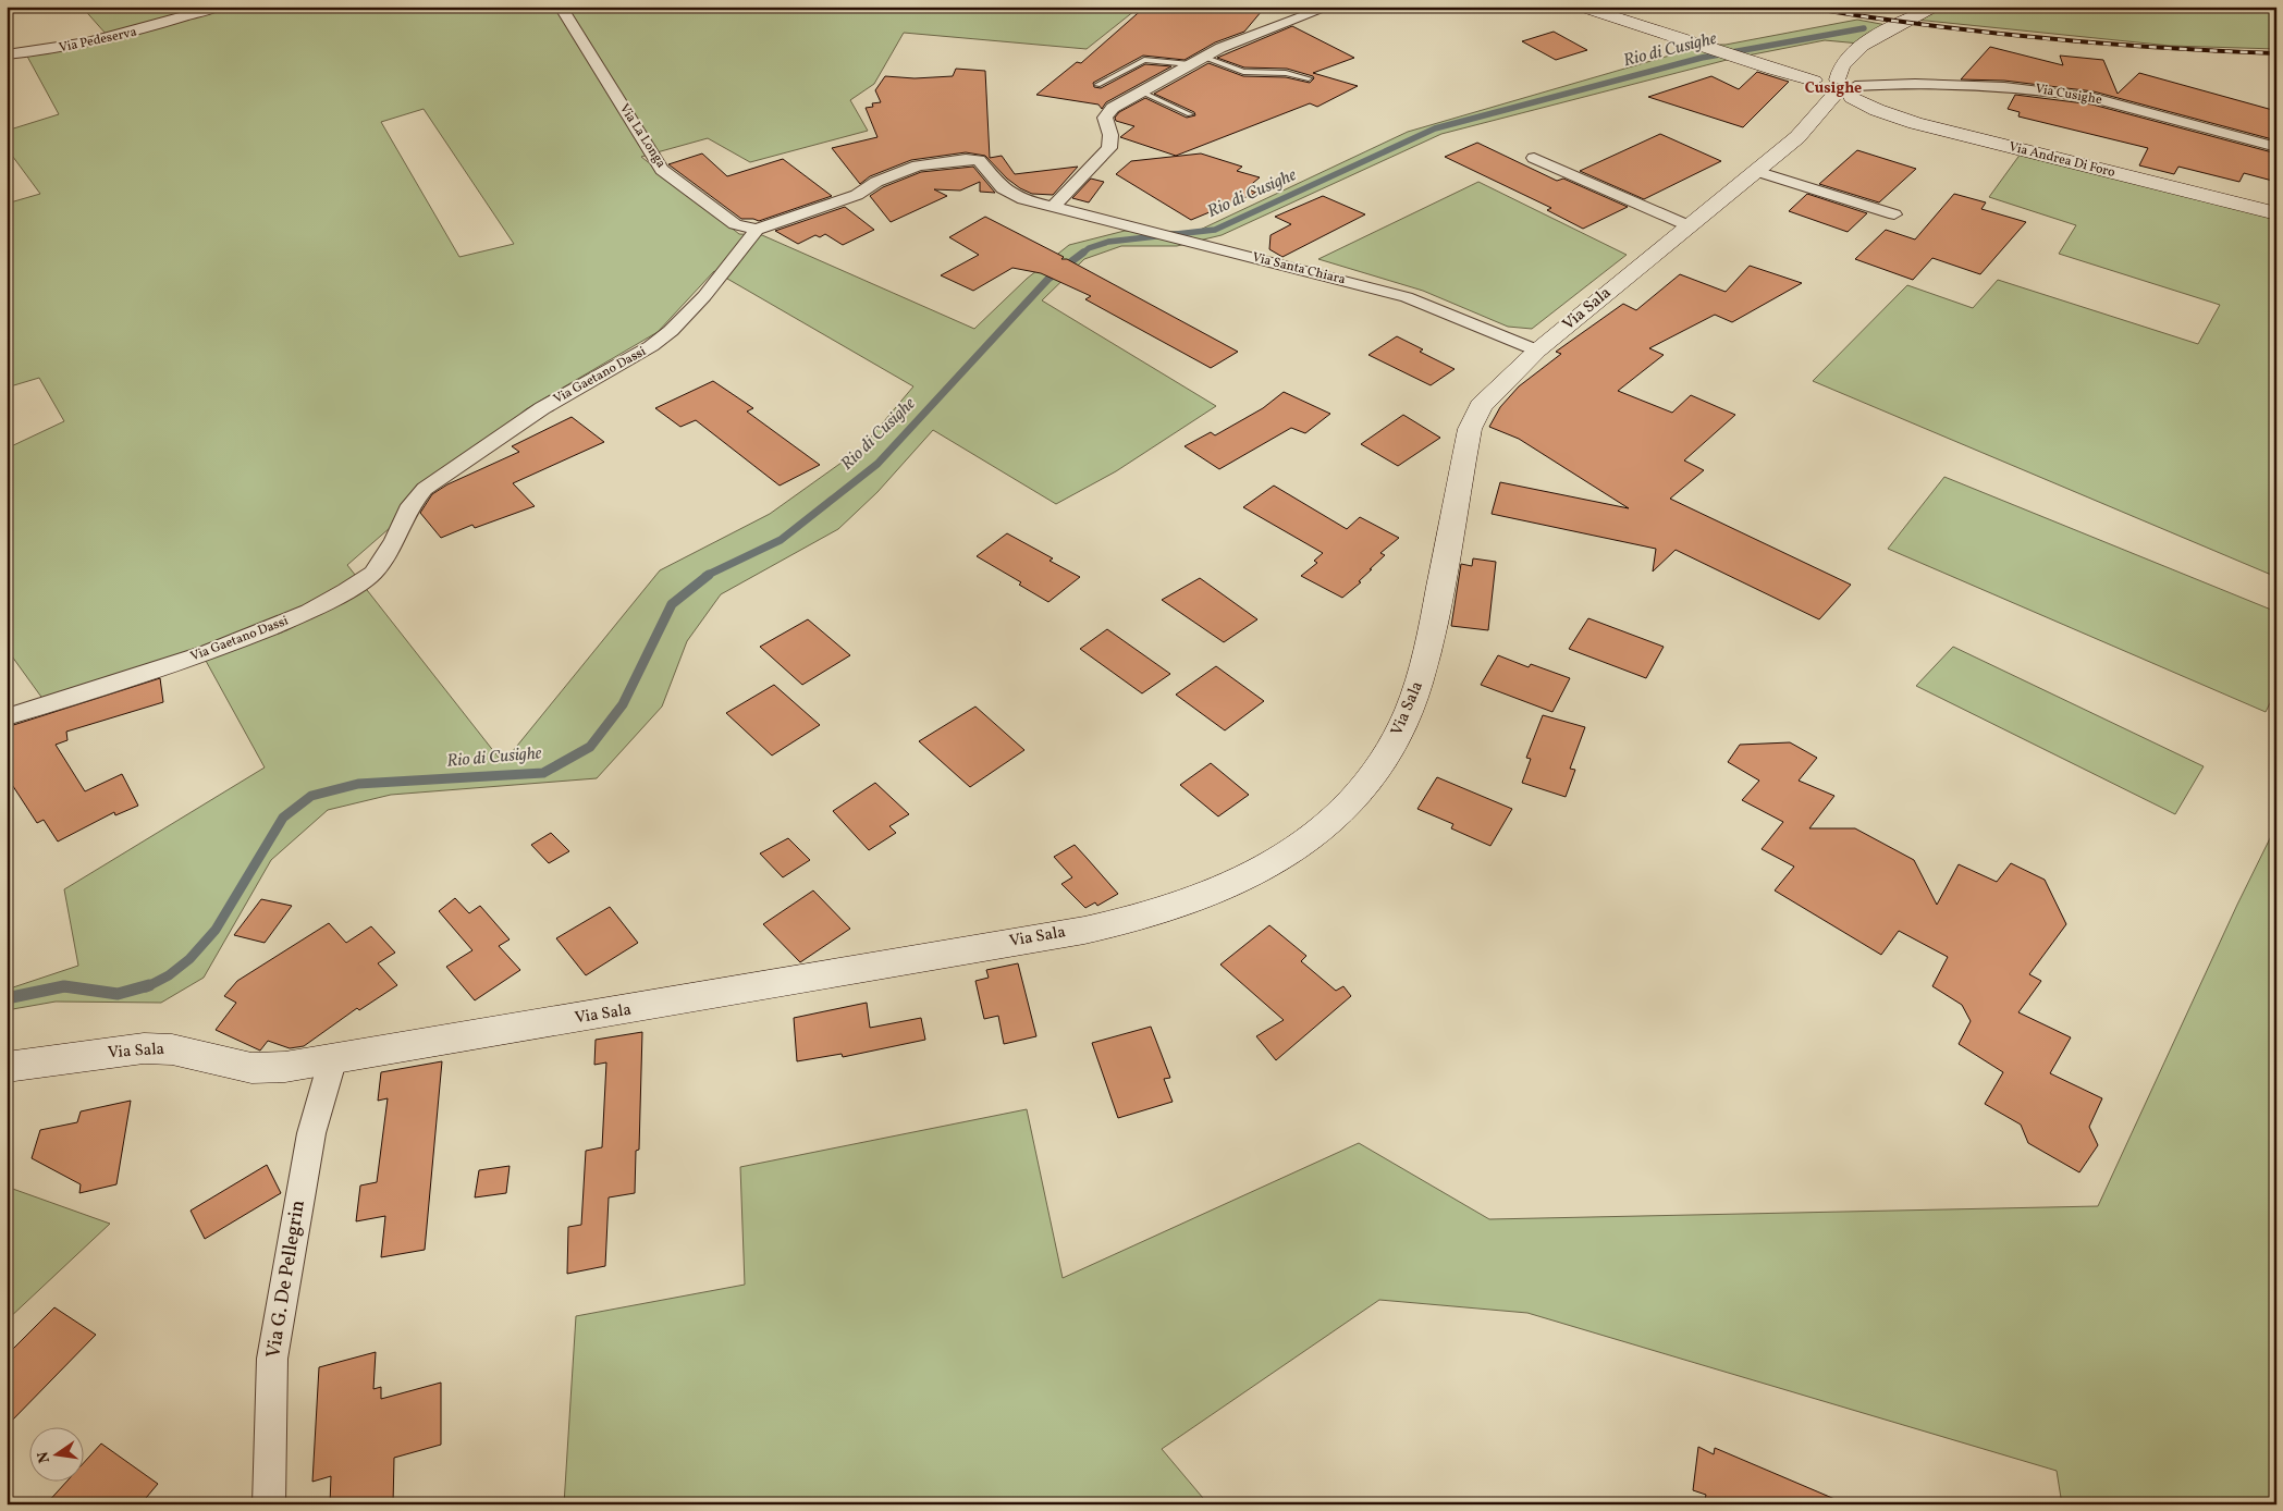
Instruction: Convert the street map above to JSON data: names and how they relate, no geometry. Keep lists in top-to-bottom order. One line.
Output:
{"streets":{"street":["Via Pedeserva","Via Cusighe","Via La Longa","Via Andrea Di Foro","Via Santa Chiara","Via Sala","Via Gaetano Dassi","Via G. De Pellegrin"]},"crossings":[["Via Cusighe","Via Andrea Di Foro"],["Via Cusighe","Via Sala"],["Via La Longa","Via Gaetano Dassi"],["Via Andrea Di Foro","Via Sala"],["Via Santa Chiara","Via Sala"],["Via Sala","Via G. De Pellegrin"]],"districts":["Cusighe"],"water":["Rio di Cusighe"],"north":"left"}
